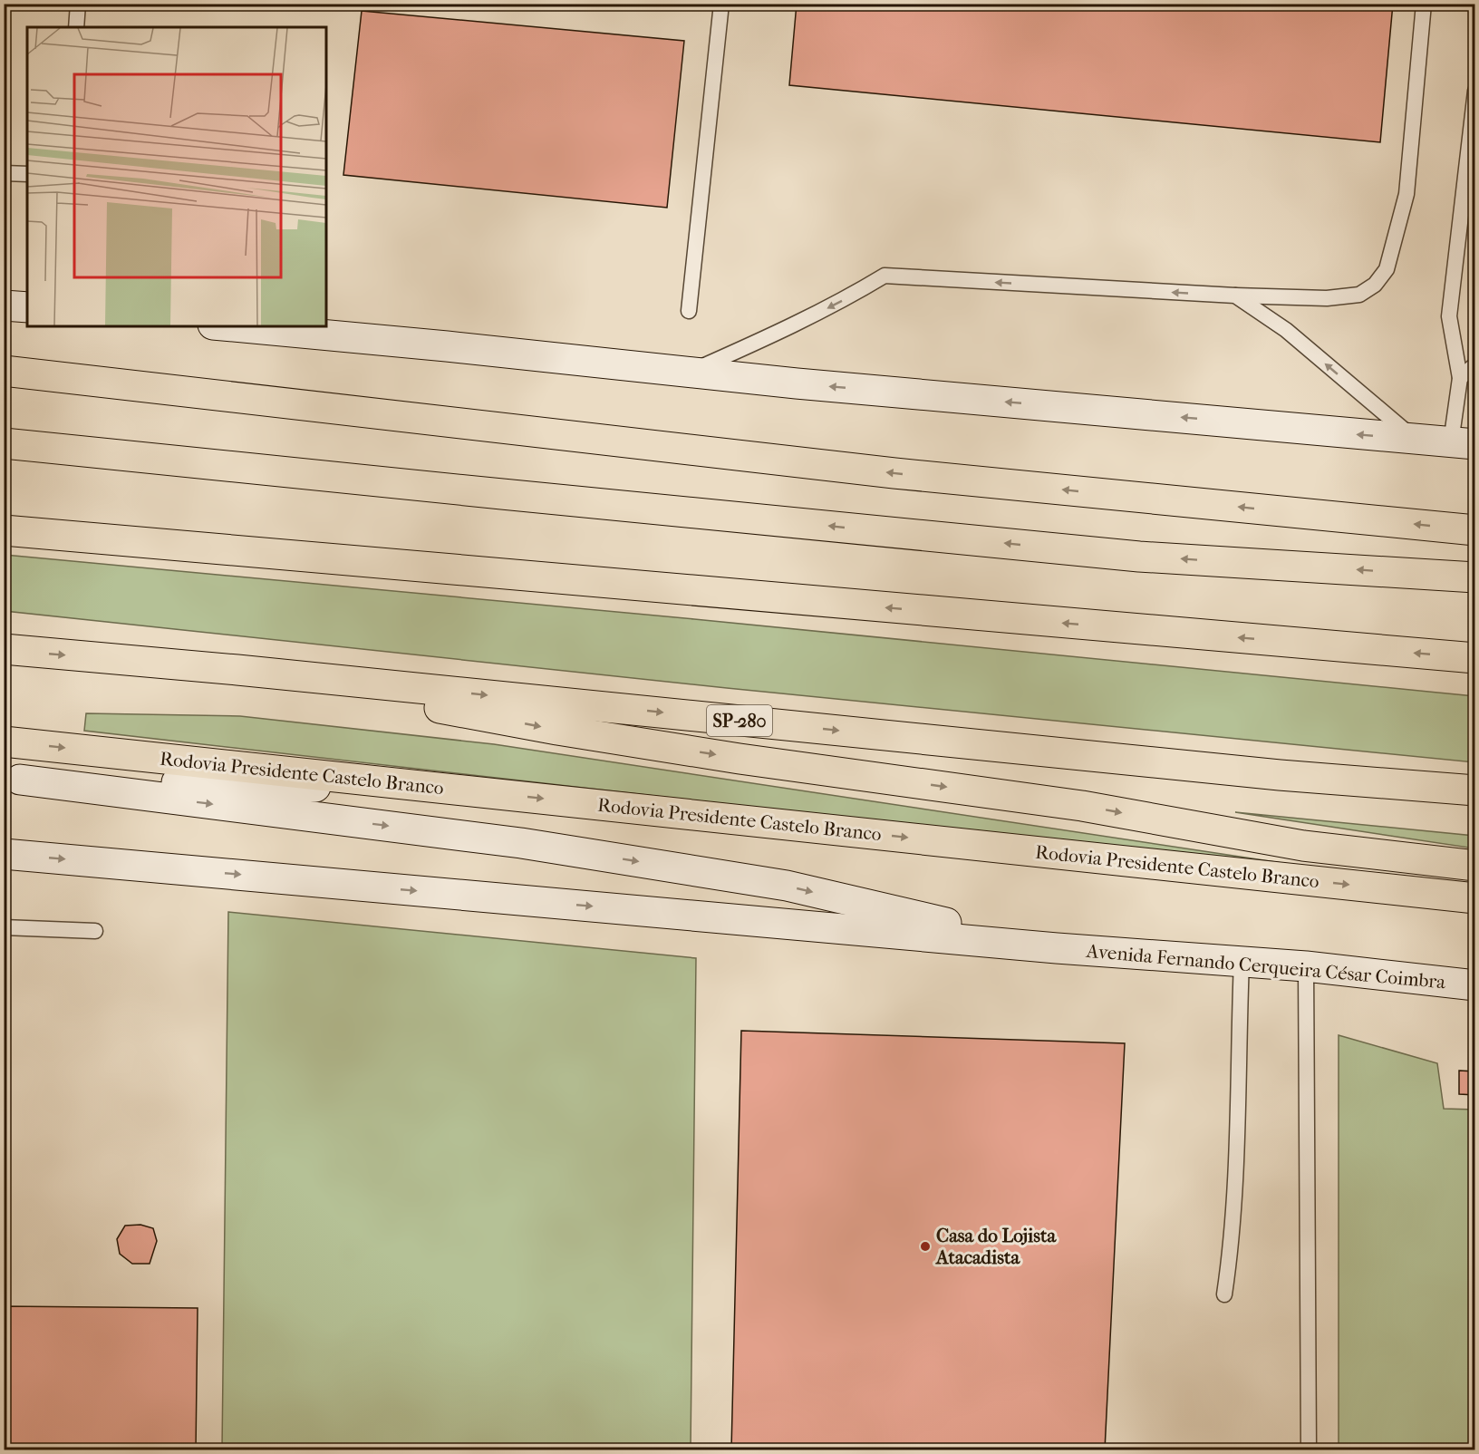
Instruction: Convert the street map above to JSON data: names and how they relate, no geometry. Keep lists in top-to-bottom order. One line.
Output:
{"streets":{"highway":["SP-280","Rodovia Presidente Castelo Branco"],"main road":["Avenida Fernando Cerqueira César Coimbra"]},"places":["Casa do Lojista Atacadista"]}
